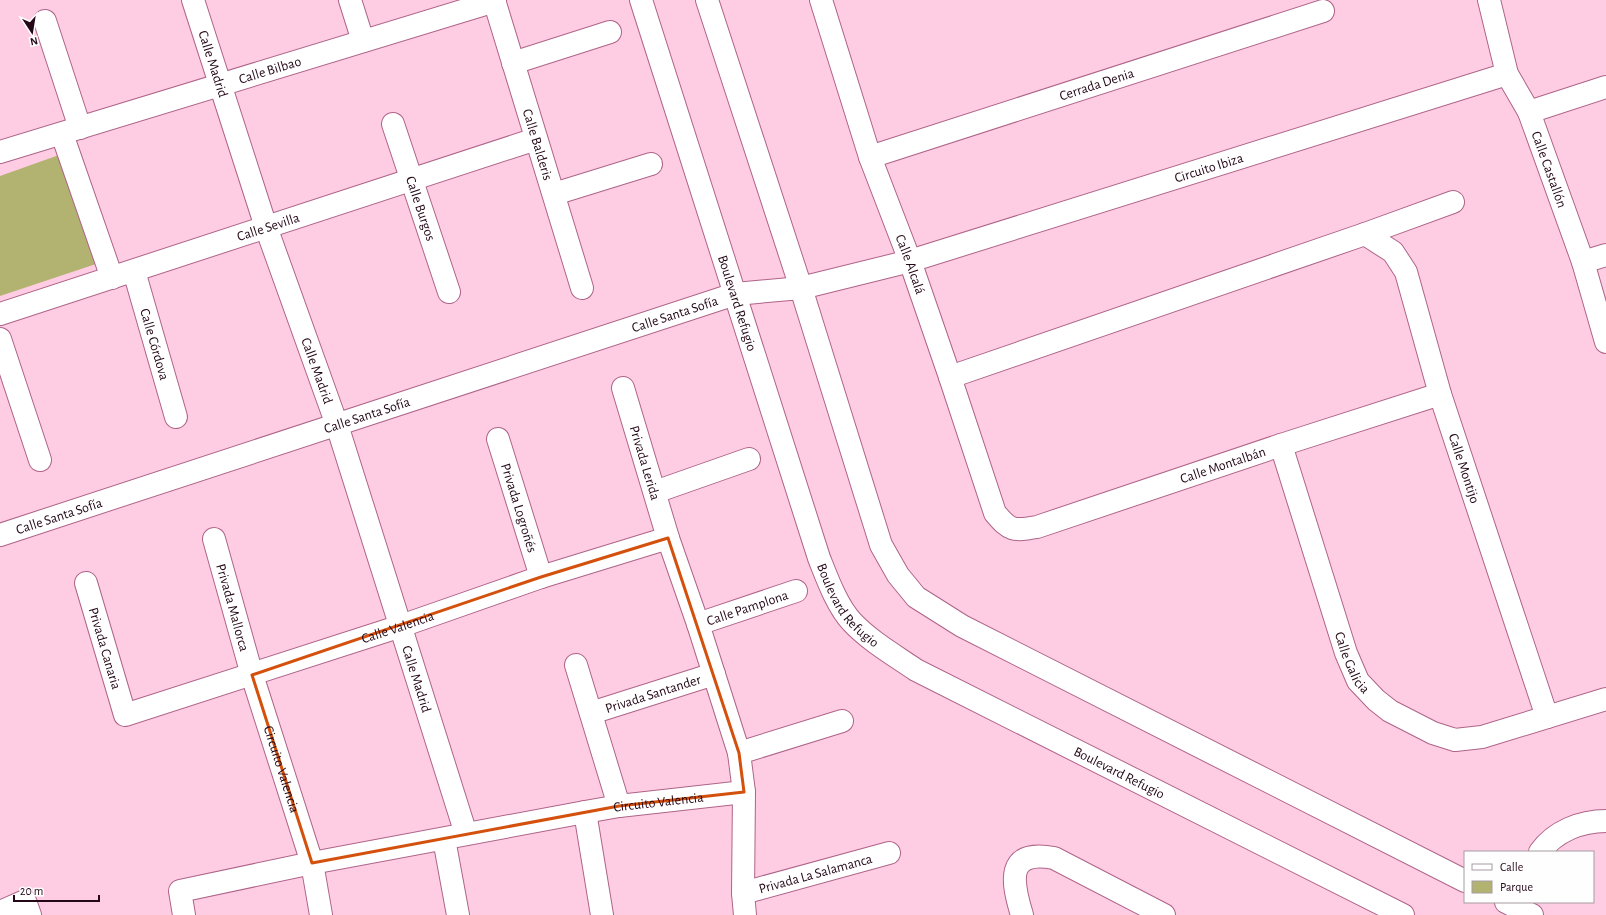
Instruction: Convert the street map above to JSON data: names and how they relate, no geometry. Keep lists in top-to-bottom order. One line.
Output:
{"streets":{"street":["Calle Madrid","Calle Bilbao","Cerrada Denia","Calle Balderis","Circuito Ibiza","Calle Castallón","Calle Burgos","Calle Sevilla","Calle Alcalá","Boulevard Refugio","Calle Santa Sofía","Calle Córdova","Privada Lerida","Calle Montalbán","Calle Montijo","Privada Logroñés","Privada Mallorca","Calle Pamplona","Calle Valencia","Privada Canaria","Calle Galicia","Privada Santander","Circuito Valencia","Privada La Salamanca"]},"crossings":[["Calle Madrid","Calle Bilbao"],["Calle Madrid","Calle Sevilla"],["Calle Madrid","Calle Santa Sofía"],["Calle Madrid","Calle Valencia"],["Calle Madrid","Circuito Valencia"],["Calle Bilbao","Calle Balderis"],["Cerrada Denia","Calle Alcalá"],["Calle Balderis","Calle Sevilla"],["Circuito Ibiza","Calle Castallón"],["Circuito Ibiza","Calle Alcalá"],["Circuito Ibiza","Calle Santa Sofía"],["Calle Burgos","Calle Sevilla"],["Calle Sevilla","Calle Córdova"],["Calle Alcalá","Calle Montalbán"],["Boulevard Refugio","Calle Santa Sofía"],["Privada Lerida","Calle Valencia"],["Calle Montalbán","Calle Montijo"],["Calle Montalbán","Calle Galicia"],["Calle Montijo","Calle Galicia"],["Privada Logroñés","Calle Valencia"],["Privada Mallorca","Calle Valencia"],["Privada Mallorca","Circuito Valencia"],["Calle Valencia","Privada Canaria"],["Calle Valencia","Circuito Valencia"]],"legend":["Calle","Parque"],"scale_bar":"20 m","north":"bottom"}
